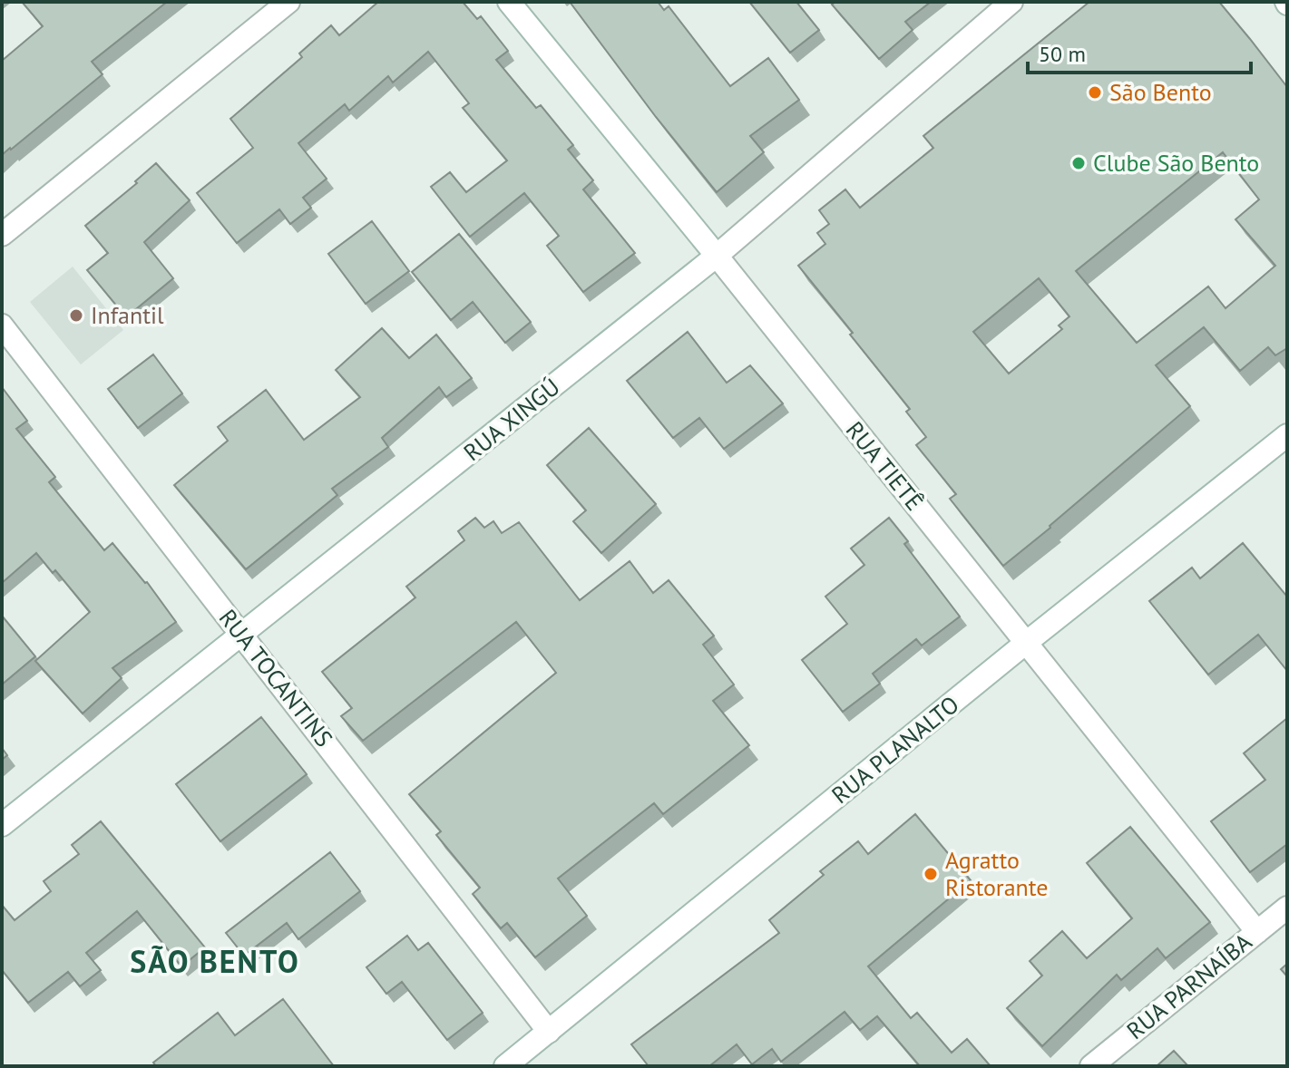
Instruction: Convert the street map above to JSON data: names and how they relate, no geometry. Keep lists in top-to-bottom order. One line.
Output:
{"streets":{"street":["RUA XINGÚ","RUA TIETÊ","RUA TOCANTINS","RUA PLANALTO","RUA PARNAÍBA"]},"crossings":[["RUA XINGÚ","RUA TIETÊ"],["RUA XINGÚ","RUA TOCANTINS"],["RUA TIETÊ","RUA PLANALTO"],["RUA TIETÊ","RUA PARNAÍBA"],["RUA TOCANTINS","RUA PLANALTO"]],"districts":["SÃO BENTO"],"places":["São Bento","Clube São Bento","Infantil","Agratto Ristorante"],"scale_bar":"50 m"}
